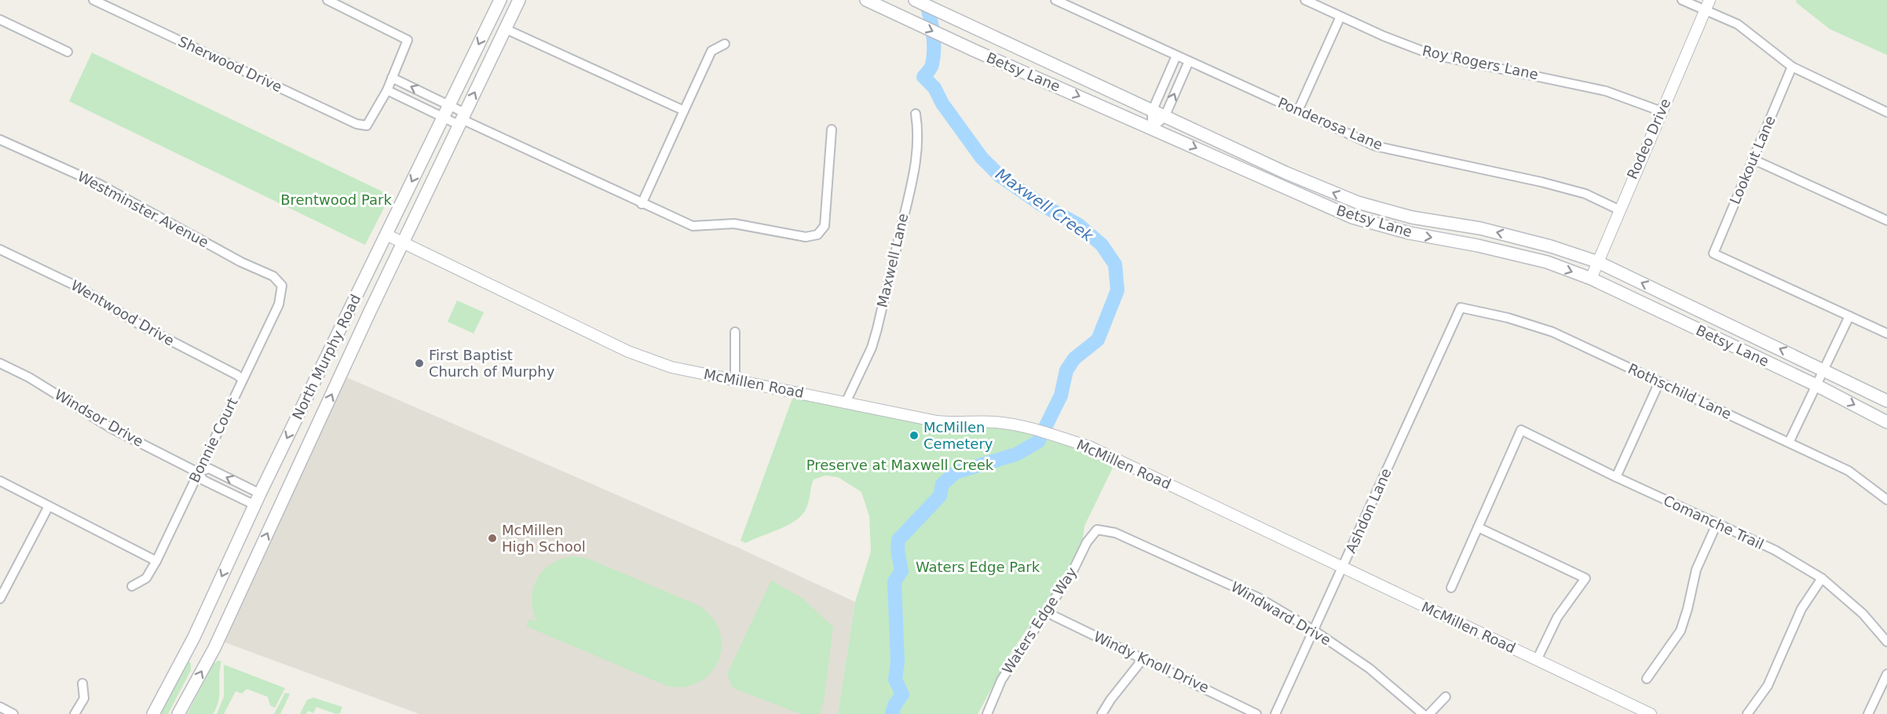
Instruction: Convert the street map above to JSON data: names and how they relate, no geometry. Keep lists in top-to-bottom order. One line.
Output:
{"streets":{"main road":["Betsy Lane","North Murphy Road"],"street":["Roy Rogers Lane","Sherwood Drive","Ponderosa Lane","Rodeo Drive","Lookout Lane","Westminster Avenue","Maxwell Lane","Wentwood Drive","McMillen Road","Rothschild Lane","Windsor Drive","Bonnie Court","Ashdon Lane","Comanche Trail","Windward Drive","Waters Edge Way","Windy Knoll Drive"]},"crossings":[["Roy Rogers Lane","Rodeo Drive"],["Betsy Lane","Rodeo Drive"],["Ponderosa Lane","Rodeo Drive"],["Westminster Avenue","Bonnie Court"],["Maxwell Lane","McMillen Road"],["Wentwood Drive","Bonnie Court"],["North Murphy Road","McMillen Road"],["North Murphy Road","Windsor Drive"],["McMillen Road","Ashdon Lane"],["Rothschild Lane","Ashdon Lane"],["Windsor Drive","Bonnie Court"],["Ashdon Lane","Windward Drive"],["Windward Drive","Waters Edge Way"],["Waters Edge Way","Windy Knoll Drive"]],"water":["Maxwell Creek"],"parks":["Brentwood Park","Preserve at Maxwell Creek","Waters Edge Park"],"places":["First Baptist Church of Murphy","McMillen Cemetery","McMillen High School"]}
